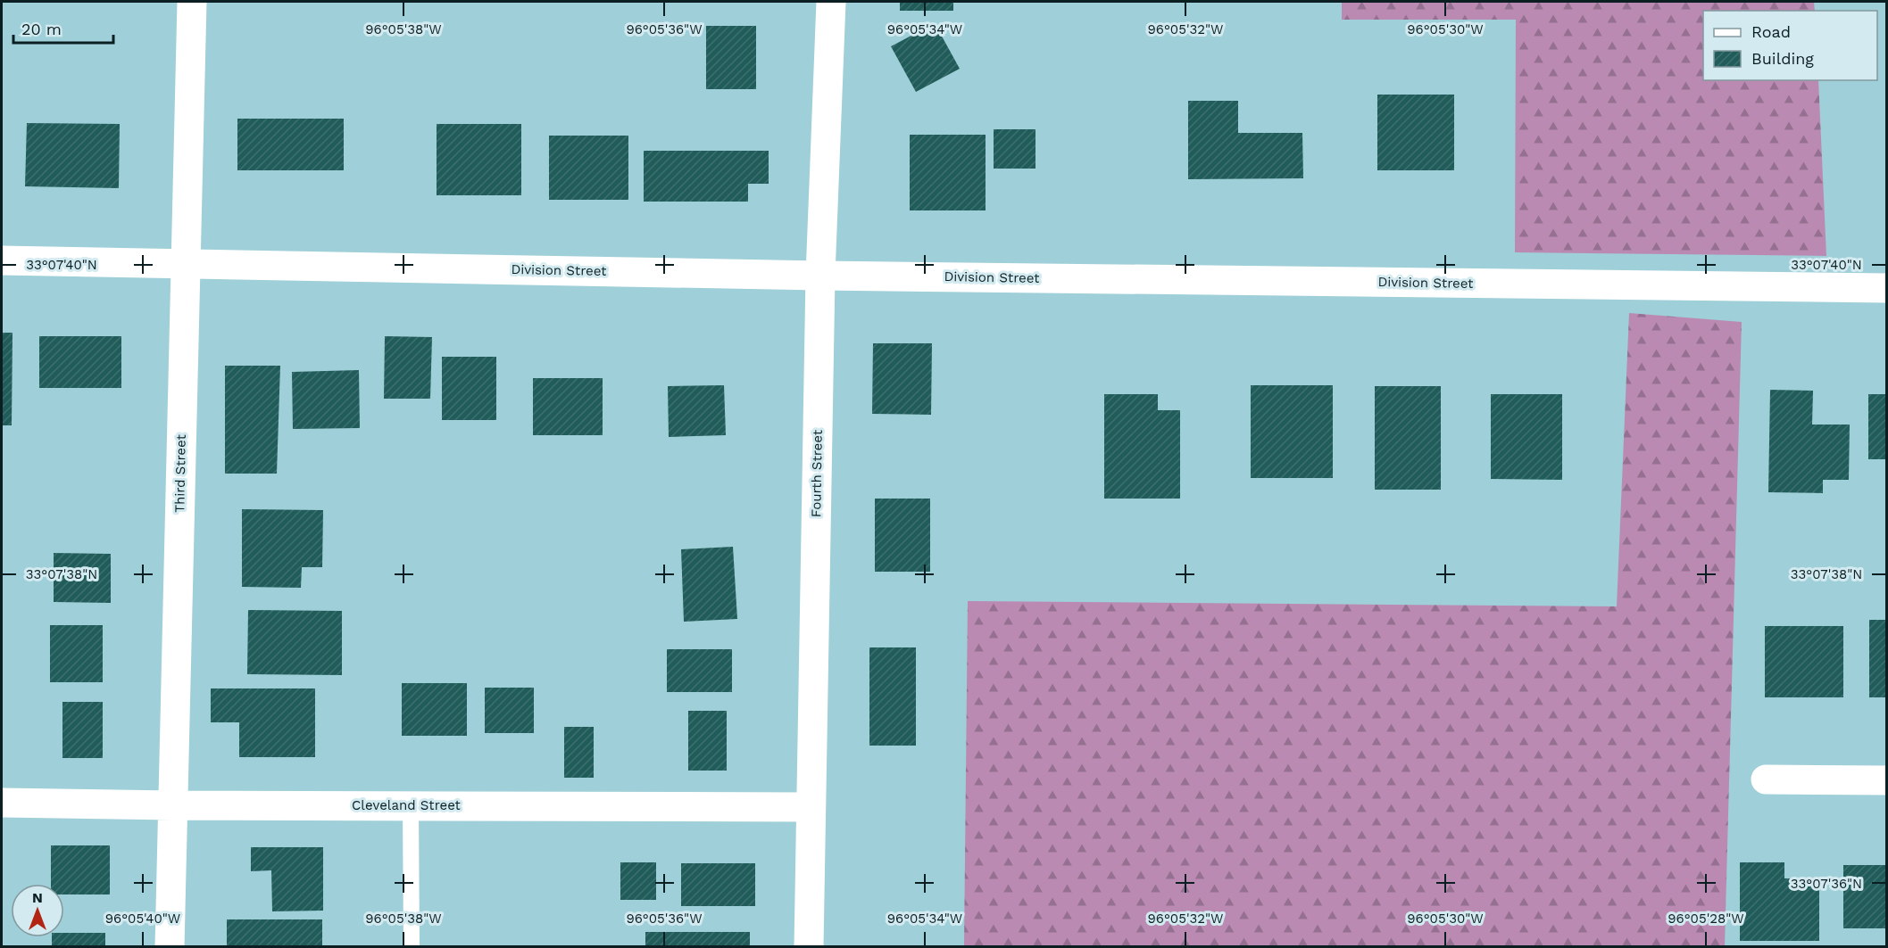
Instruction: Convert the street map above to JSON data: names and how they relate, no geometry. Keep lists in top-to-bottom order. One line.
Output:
{"streets":{"street":["Division Street","Third Street","Fourth Street","Cleveland Street"]},"crossings":[["Division Street","Third Street"],["Division Street","Fourth Street"],["Third Street","Cleveland Street"],["Fourth Street","Cleveland Street"]],"legend":["Road","Building"],"scale_bar":"20 m","north":"top","coordinates":["96°05'38\"W","96°05'36\"W","96°05'34\"W","96°05'32\"W","96°05'30\"W","33°07'40\"N","33°07'38\"N","33°07'36\"N","96°05'40\"W","96°05'28\"W"]}
